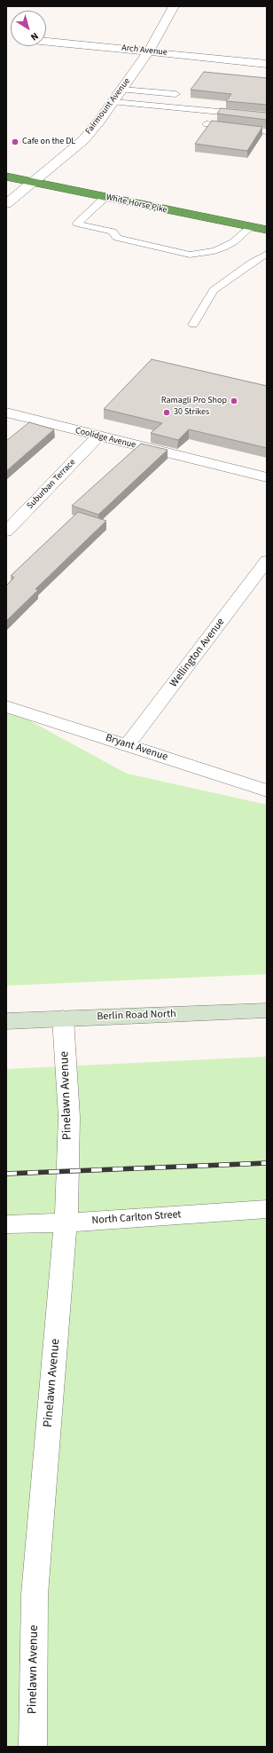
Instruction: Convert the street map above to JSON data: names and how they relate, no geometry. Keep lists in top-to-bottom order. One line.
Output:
{"streets":{"highway":["White Horse Pike"],"street":["Arch Avenue","Fairmount Avenue","Coolidge Avenue","Suburban Terrace","Wellington Avenue","Bryant Avenue","Berlin Road North","Pinelawn Avenue","North Carlton Street"]},"crossings":[["Arch Avenue","Fairmount Avenue"],["Fairmount Avenue","White Horse Pike"],["Coolidge Avenue","Suburban Terrace"],["Wellington Avenue","Bryant Avenue"],["Berlin Road North","Pinelawn Avenue"],["Pinelawn Avenue","North Carlton Street"]],"places":["Cafe on the DL","Ramagli Pro Shop","30 Strikes"],"north":"bottom right"}
